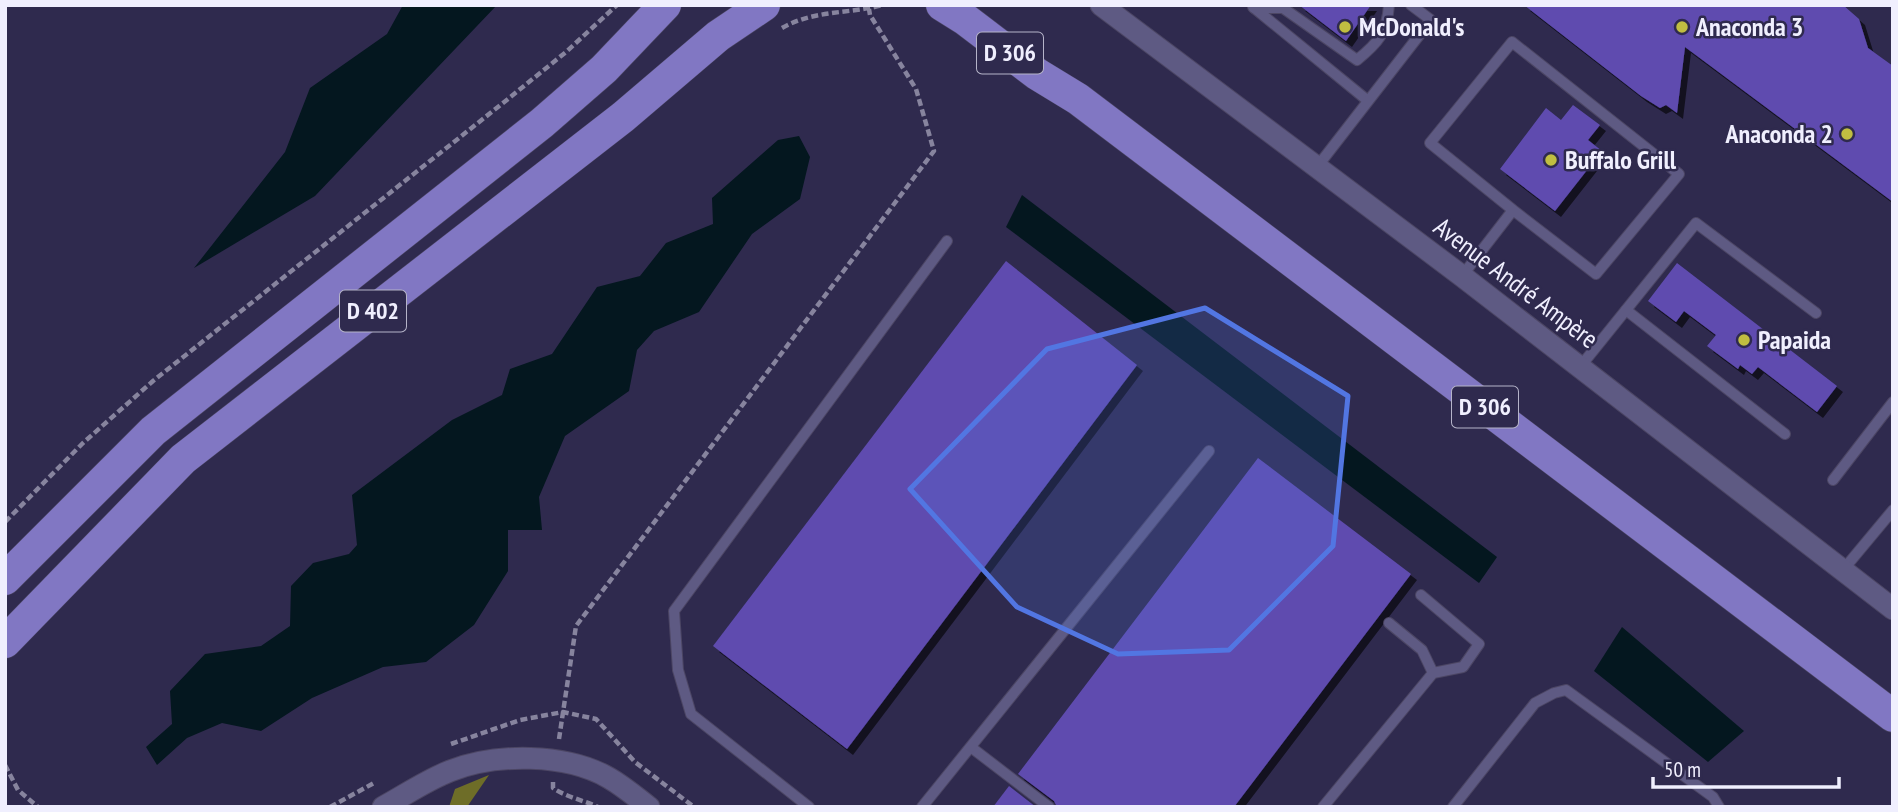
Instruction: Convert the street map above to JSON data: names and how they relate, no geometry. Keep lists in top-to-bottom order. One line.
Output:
{"streets":{"main road":["D 306","D 402"],"street":["Avenue André Ampère"]},"places":["McDonald's","Anaconda 3","Anaconda 2","Buffalo Grill","Papaida"],"scale_bar":"50 m"}
